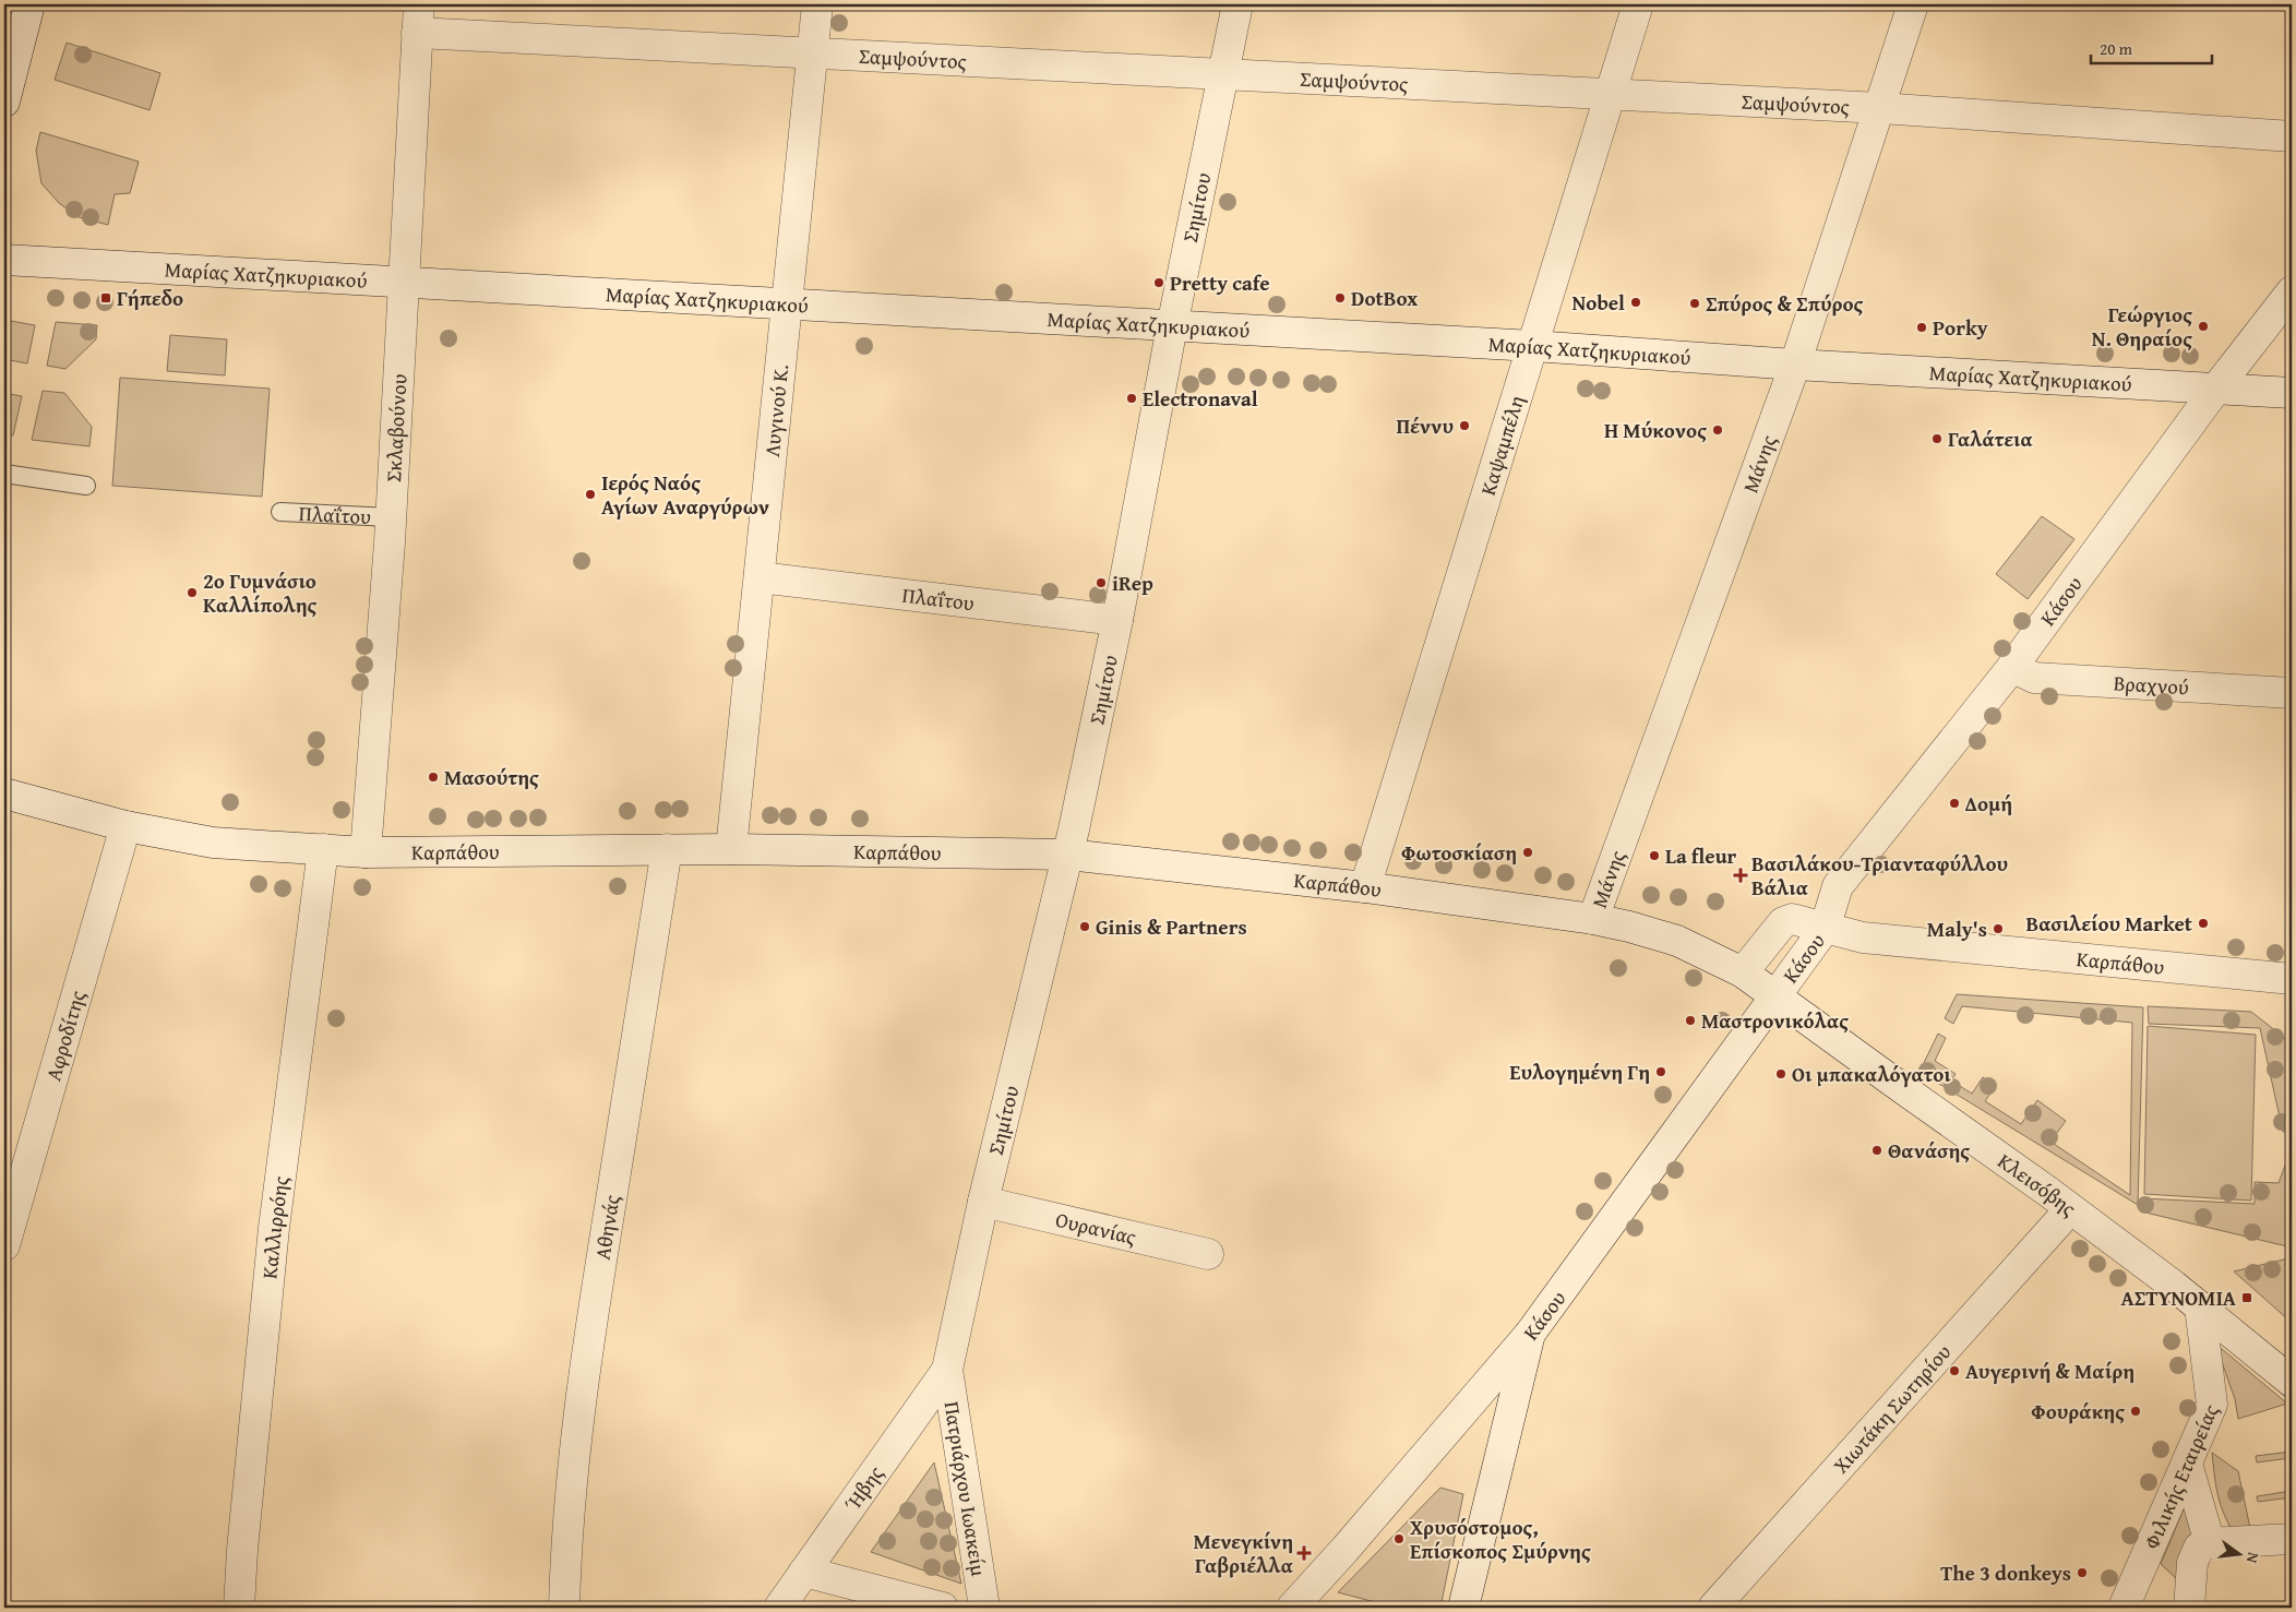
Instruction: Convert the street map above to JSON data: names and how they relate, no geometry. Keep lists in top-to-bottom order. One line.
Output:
{"streets":{"street":["Σαμψούντος","Σημίτου","Μαρίας Χατζηκυριακού","Λυγινού Κ.","Σκλαβούνου","Καψαμπέλη","Μάνης","Πλαΐτου","Κάσου","Βραχνού","Καρπάθου","Αφροδίτης","Κλεισόβης","Καλλιρρόης","Αθηνάς","Ουρανίας","Χιωτάκη Σωτηρίου","Φιλικής Εταιρείας","Ήβης","Πατριάρχου Ιωακείμ"]},"crossings":[["Σαμψούντος","Σημίτου"],["Σαμψούντος","Λυγινού Κ."],["Σαμψούντος","Σκλαβούνου"],["Σαμψούντος","Καψαμπέλη"],["Σαμψούντος","Μάνης"],["Σημίτου","Μαρίας Χατζηκυριακού"],["Σημίτου","Πλαΐτου"],["Σημίτου","Καρπάθου"],["Σημίτου","Ουρανίας"],["Σημίτου","Ήβης"],["Σημίτου","Πατριάρχου Ιωακείμ"],["Μαρίας Χατζηκυριακού","Λυγινού Κ."],["Μαρίας Χατζηκυριακού","Σκλαβούνου"],["Μαρίας Χατζηκυριακού","Καψαμπέλη"],["Μαρίας Χατζηκυριακού","Μάνης"],["Μαρίας Χατζηκυριακού","Κάσου"],["Λυγινού Κ.","Πλαΐτου"],["Λυγινού Κ.","Καρπάθου"],["Σκλαβούνου","Πλαΐτου"],["Σκλαβούνου","Καρπάθου"],["Καψαμπέλη","Καρπάθου"],["Μάνης","Καρπάθου"],["Κάσου","Βραχνού"],["Κάσου","Καρπάθου"],["Κάσου","Κλεισόβης"],["Καρπάθου","Αφροδίτης"],["Καρπάθου","Κλεισόβης"],["Καρπάθου","Καλλιρρόης"],["Καρπάθου","Αθηνάς"],["Κλεισόβης","Χιωτάκη Σωτηρίου"],["Κλεισόβης","Φιλικής Εταιρείας"],["Ήβης","Πατριάρχου Ιωακείμ"]],"places":{"other":["Pretty cafe","DotBox","Nobel","Σπύρος & Σπύρος","Γεώργιος Ν. Θηραίος","Porky","Electronaval","Πέννυ","Η Μύκονος","Γαλάτεια","Ιερός Ναός Αγίων Αναργύρων","iRep","2ο Γυμνάσιο Καλλίπολης","Μασούτης","Δομή","Φωτοσκίαση","La fleur","Βασιλείου Market","Ginis & Partners","Maly's","Μαστρονικόλας","Ευλογημένη Γη","Οι μπακαλόγατοι","Θανάσης","Αυγερινή & Μαίρη","Φουράκης","Χρυσόστομος, Επίσκοπος Σμύρνης","The 3 donkeys"],"transit":["Γήπεδο","ΑΣΤΥΝΟΜΙΑ"],"health":["Βασιλάκου-Τριανταφύλλου Βάλια","Μενεγκίνη Γαβριέλλα"]},"scale_bar":"20 m","north":"right"}
